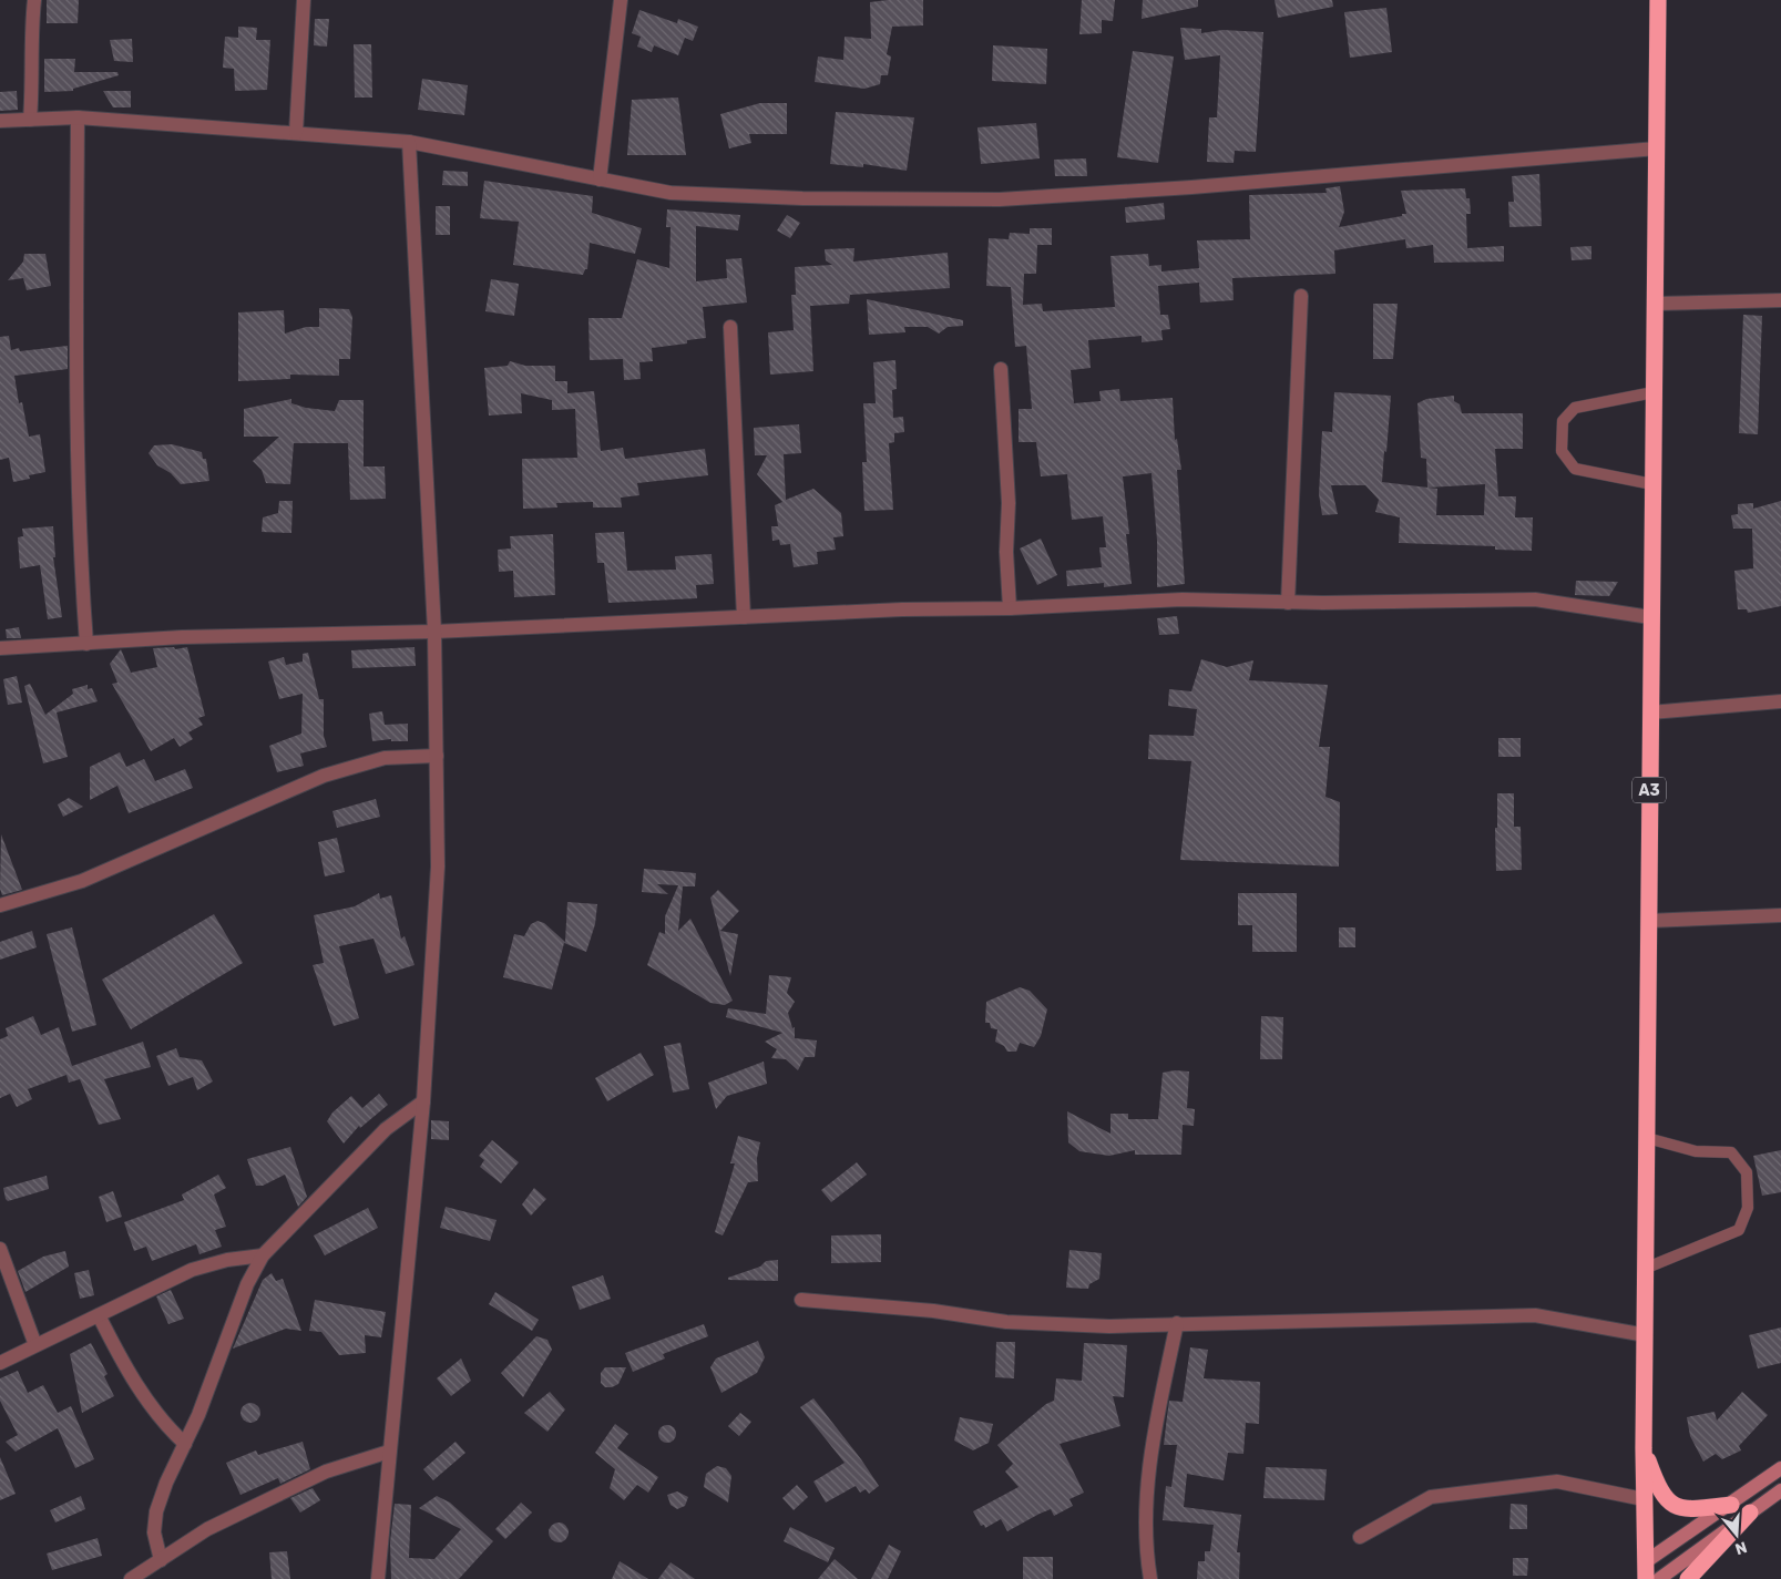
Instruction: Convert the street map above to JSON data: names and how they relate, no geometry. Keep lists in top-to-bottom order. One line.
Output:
{"streets":{"highway":["A3"]},"north":"bottom"}
